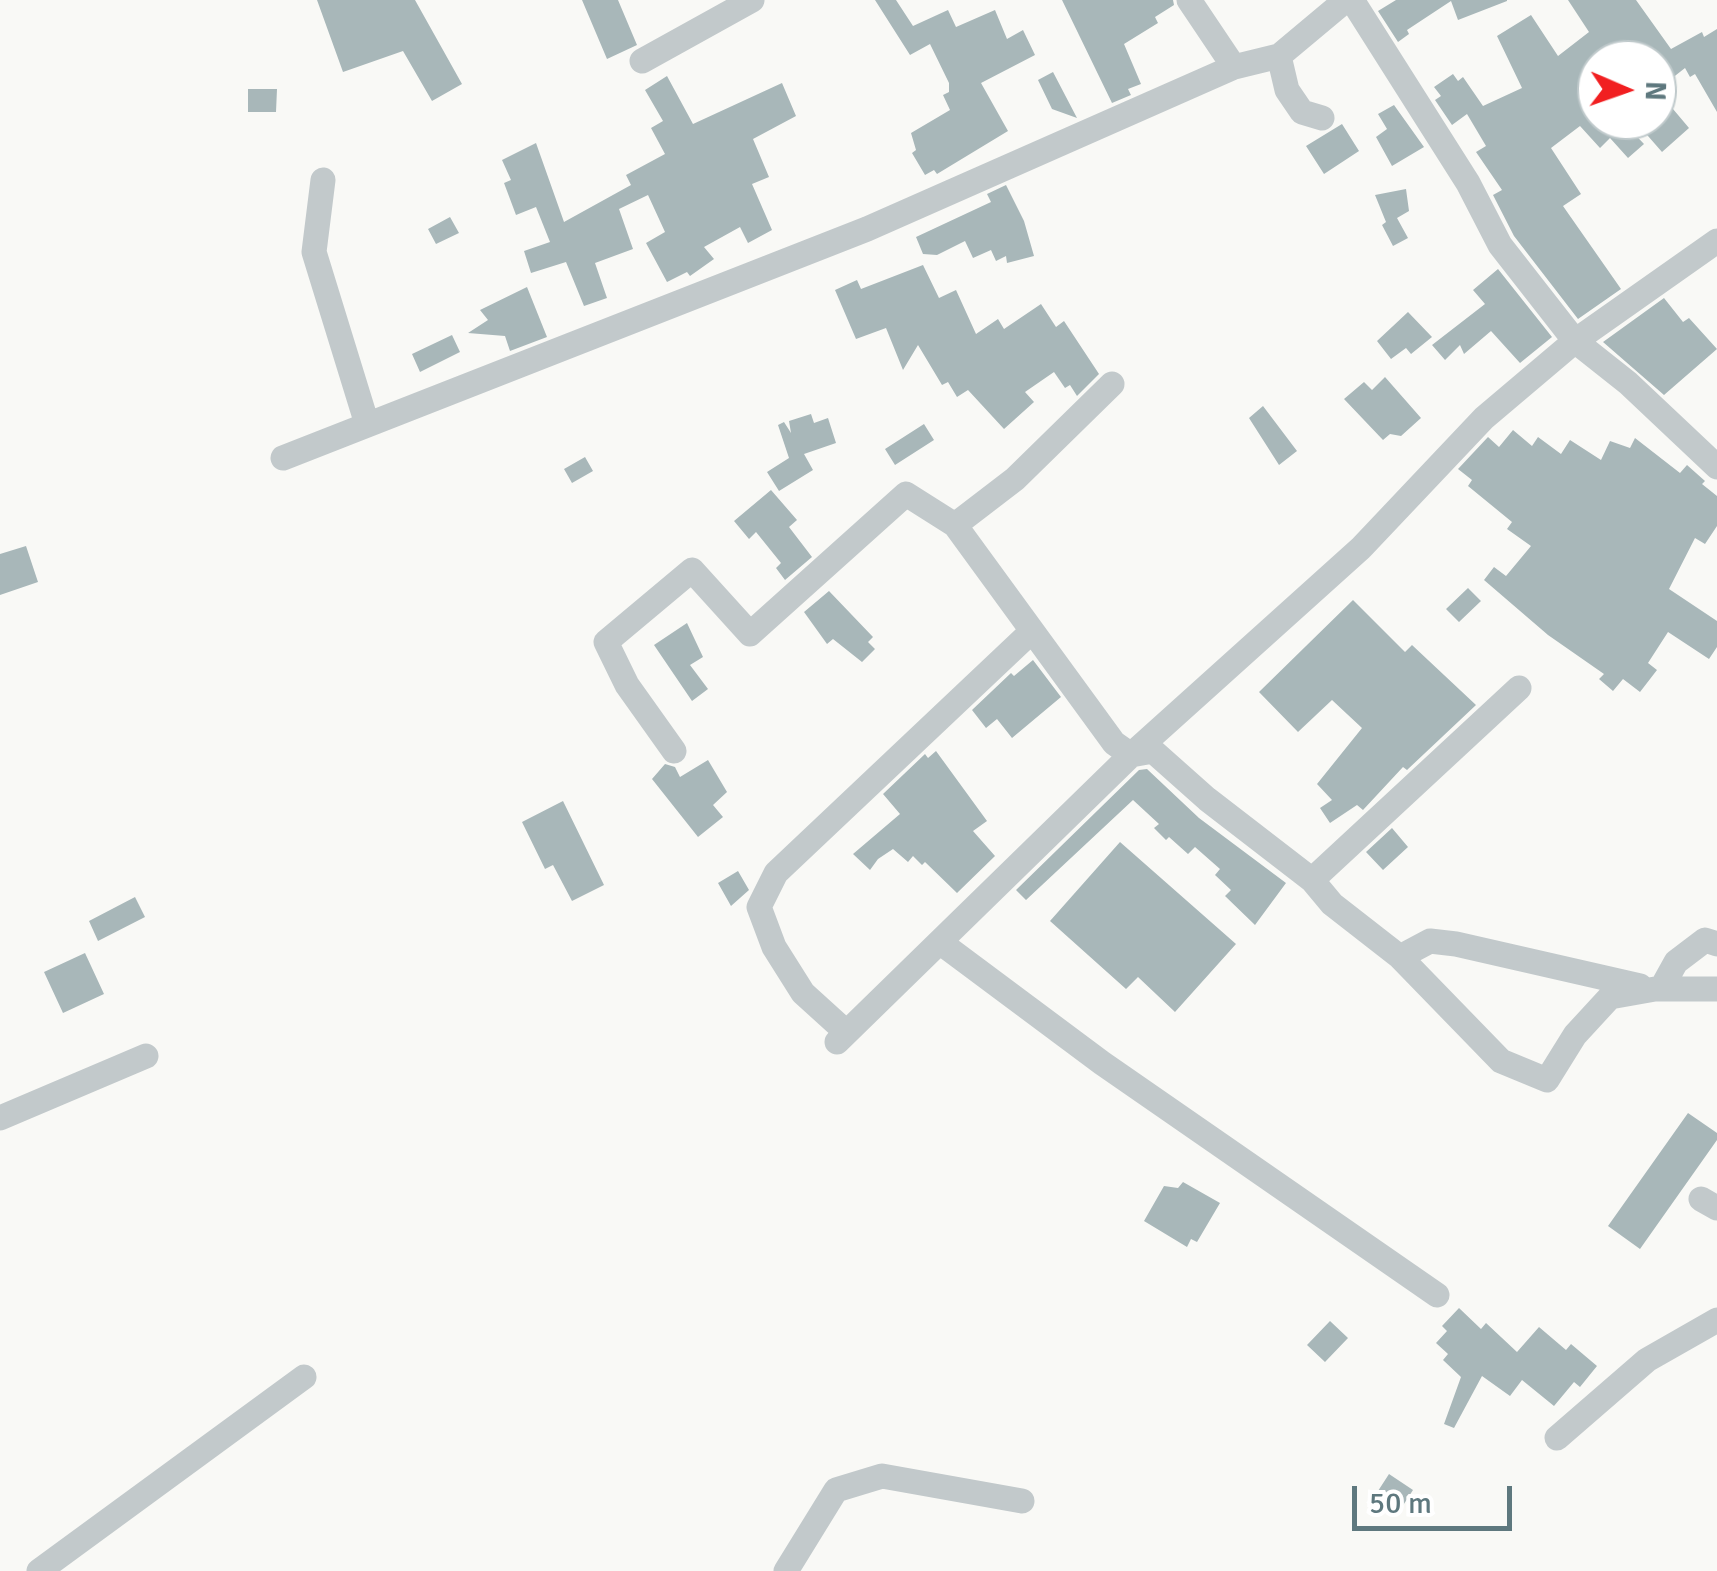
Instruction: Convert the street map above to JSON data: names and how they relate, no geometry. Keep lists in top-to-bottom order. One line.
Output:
{"scale_bar":"50 m","north":"right"}
